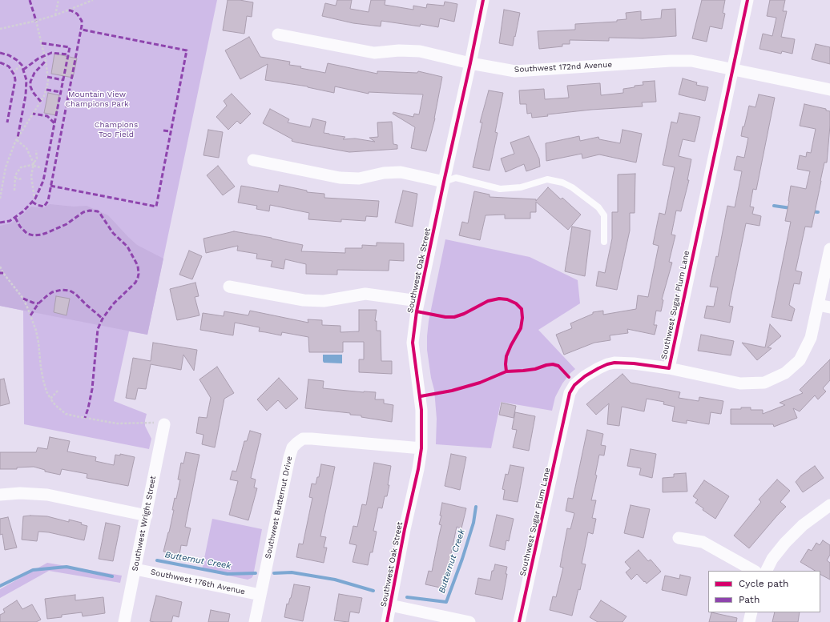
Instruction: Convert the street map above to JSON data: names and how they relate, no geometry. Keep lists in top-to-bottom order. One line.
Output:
{"streets":{"street":["Southwest 172nd Avenue","Southwest Oak Street","Southwest Sugar Plum Lane","Southwest Butternut Drive","Southwest Wright Street","Southwest 176th Avenue"]},"crossings":[["Southwest 172nd Avenue","Southwest Oak Street"],["Southwest 172nd Avenue","Southwest Sugar Plum Lane"],["Southwest Oak Street","Southwest Butternut Drive"],["Southwest Butternut Drive","Southwest 176th Avenue"],["Southwest Wright Street","Southwest 176th Avenue"]],"water":["Butternut Creek"],"parks":["Mountain View Champions Park","Champions Too Field"],"legend":["Cycle path","Path"]}
